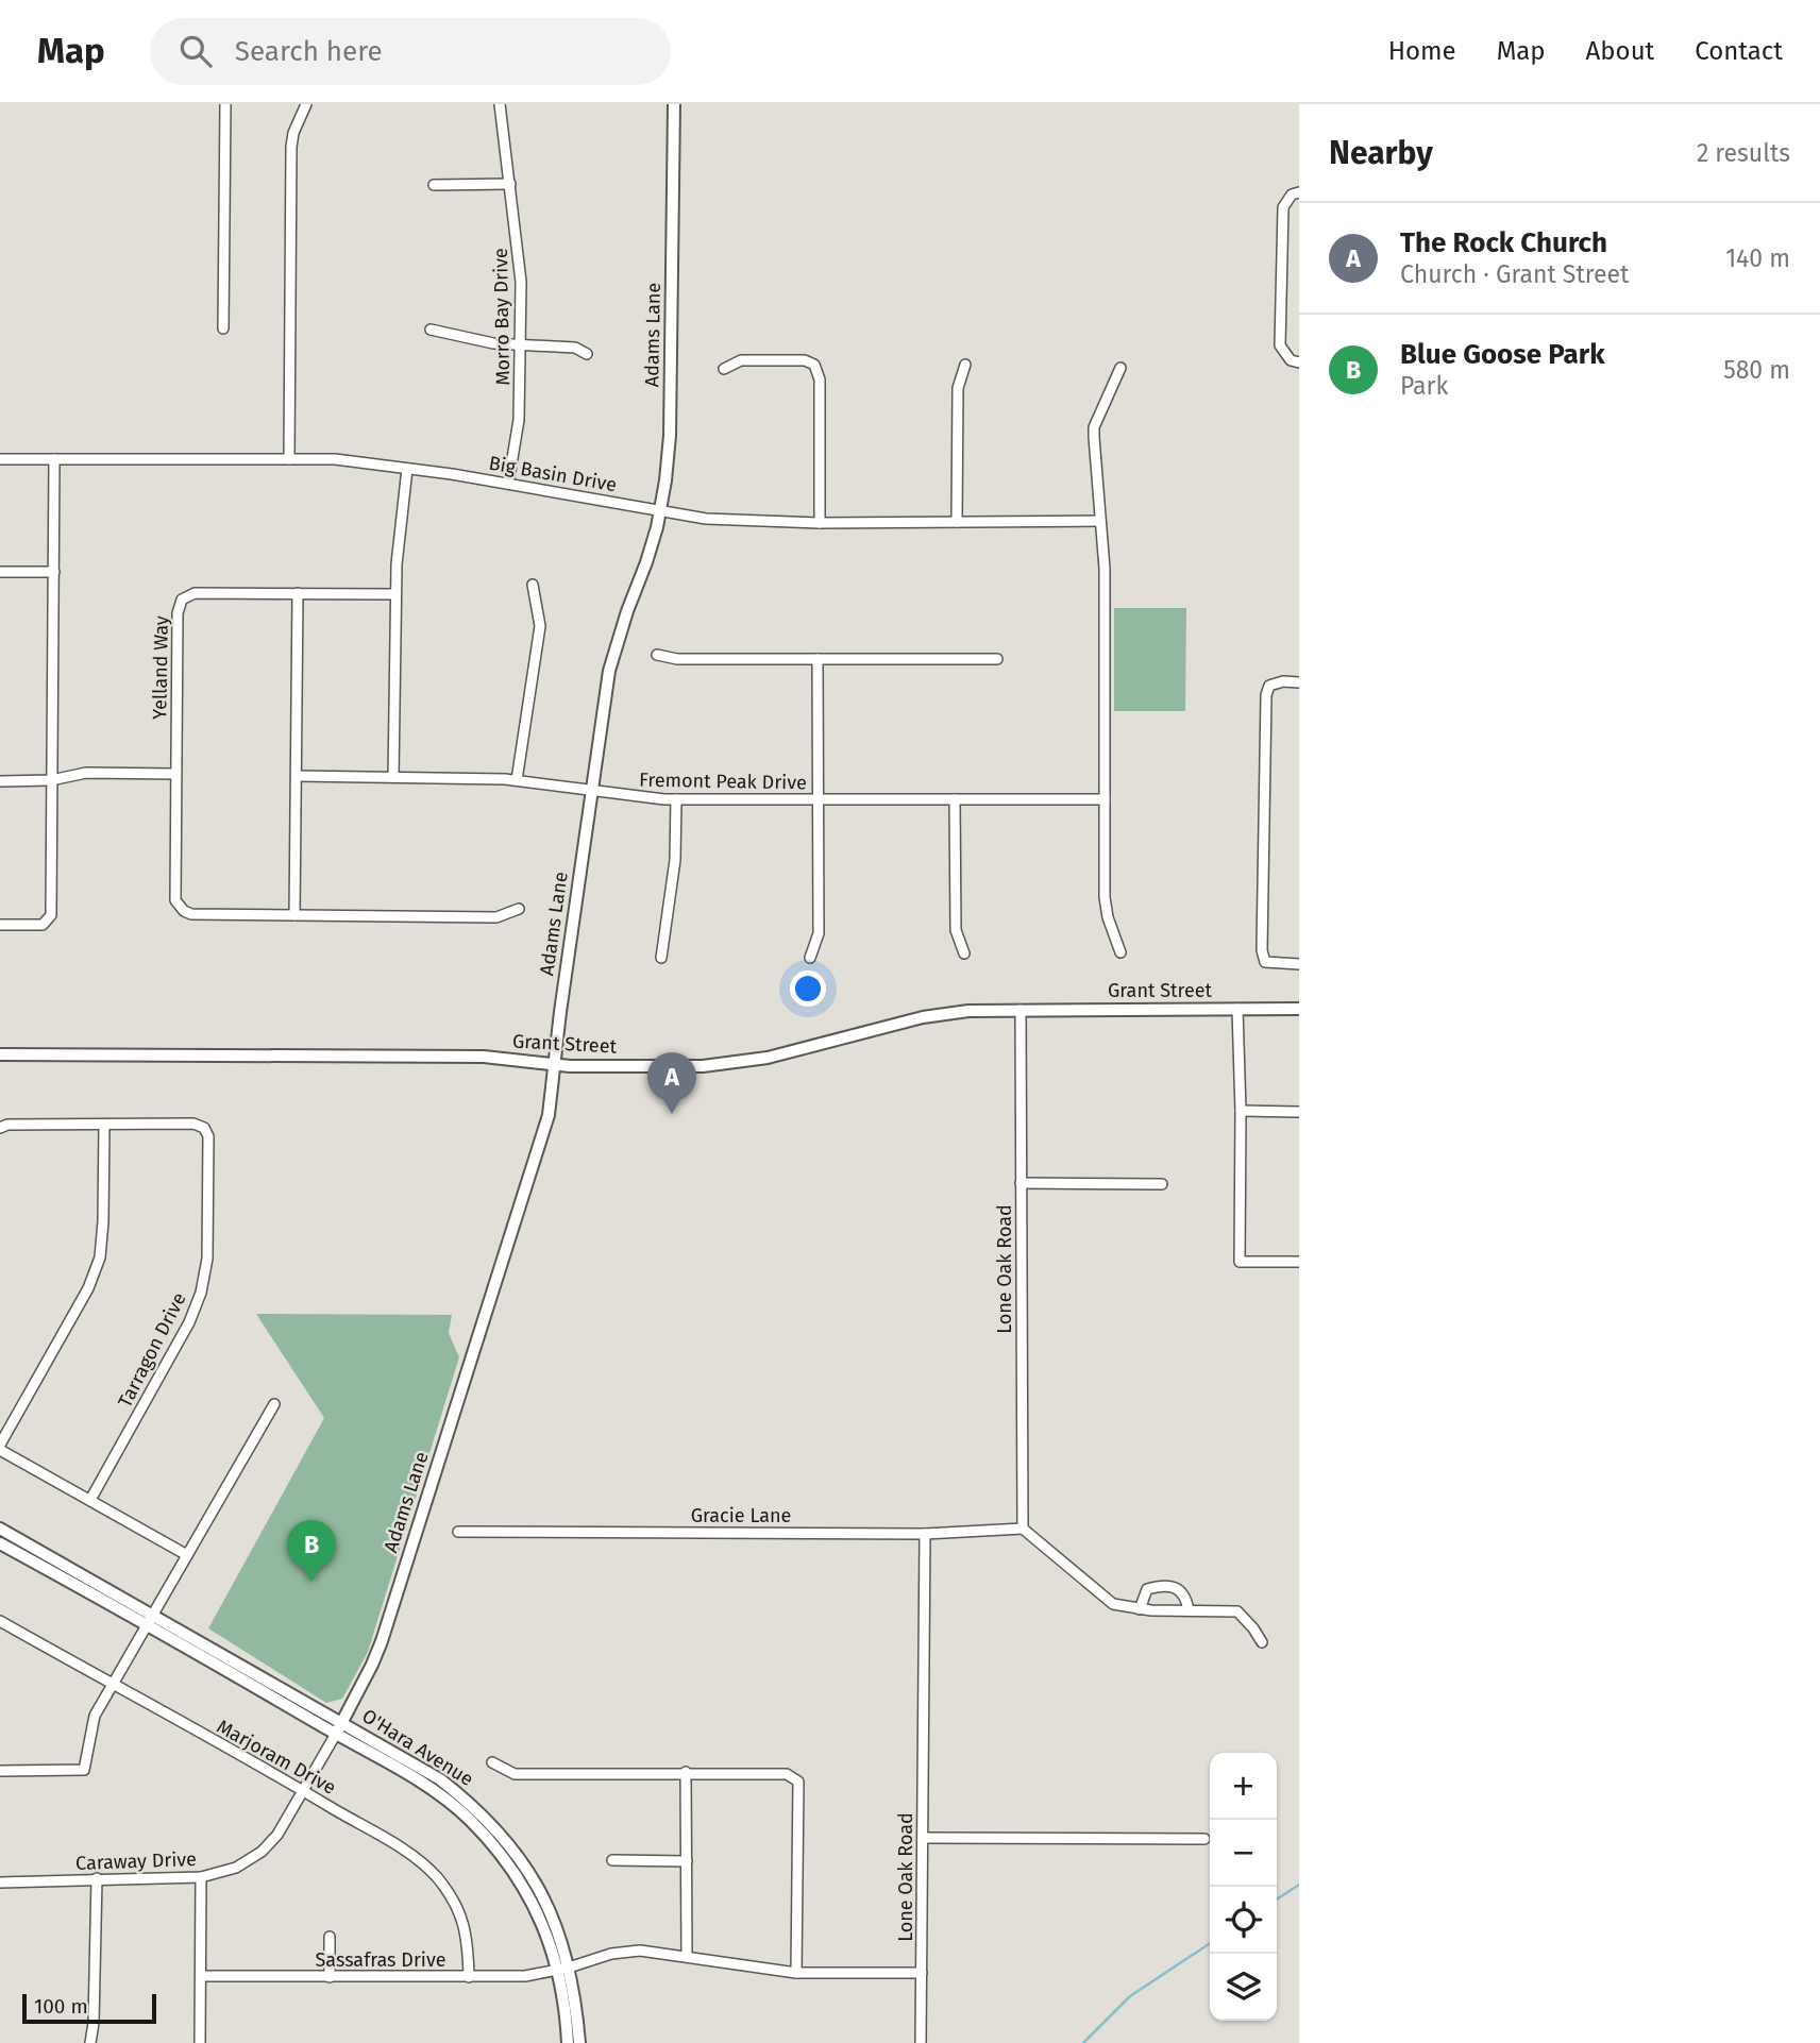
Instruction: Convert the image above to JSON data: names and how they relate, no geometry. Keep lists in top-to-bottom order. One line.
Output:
{"streets":{"street":["Morro Bay Drive","Adams Lane","Big Basin Drive","Yelland Way","Fremont Peak Drive","Grant Street","Lone Oak Road","Tarragon Drive","Gracie Lane","O'Hara Avenue","Marjoram Drive","Caraway Drive","Sassafras Drive"]},"crossings":[["Morro Bay Drive","Big Basin Drive"],["Adams Lane","Big Basin Drive"],["Adams Lane","Fremont Peak Drive"],["Adams Lane","Grant Street"],["Adams Lane","O'Hara Avenue"],["Adams Lane","Caraway Drive"],["Grant Street","Lone Oak Road"],["Lone Oak Road","Gracie Lane"],["Lone Oak Road","Sassafras Drive"],["O'Hara Avenue","Caraway Drive"],["O'Hara Avenue","Sassafras Drive"],["Marjoram Drive","Caraway Drive"],["Marjoram Drive","Sassafras Drive"]],"scale_bar":"100 m","page":{"header":"Map","search":"Search here","nav":["Home","Map","About","Contact"],"heading":["Nearby","2 results"],"list":[{"mark":"A","name":"The Rock Church","note":"Church · Grant Street","value":"140 m"},{"mark":"B","name":"Blue Goose Park","note":"Park","value":"580 m"}],"pins":["A","B"],"map_buttons":["+","−"],"scale":"100 m"}}
